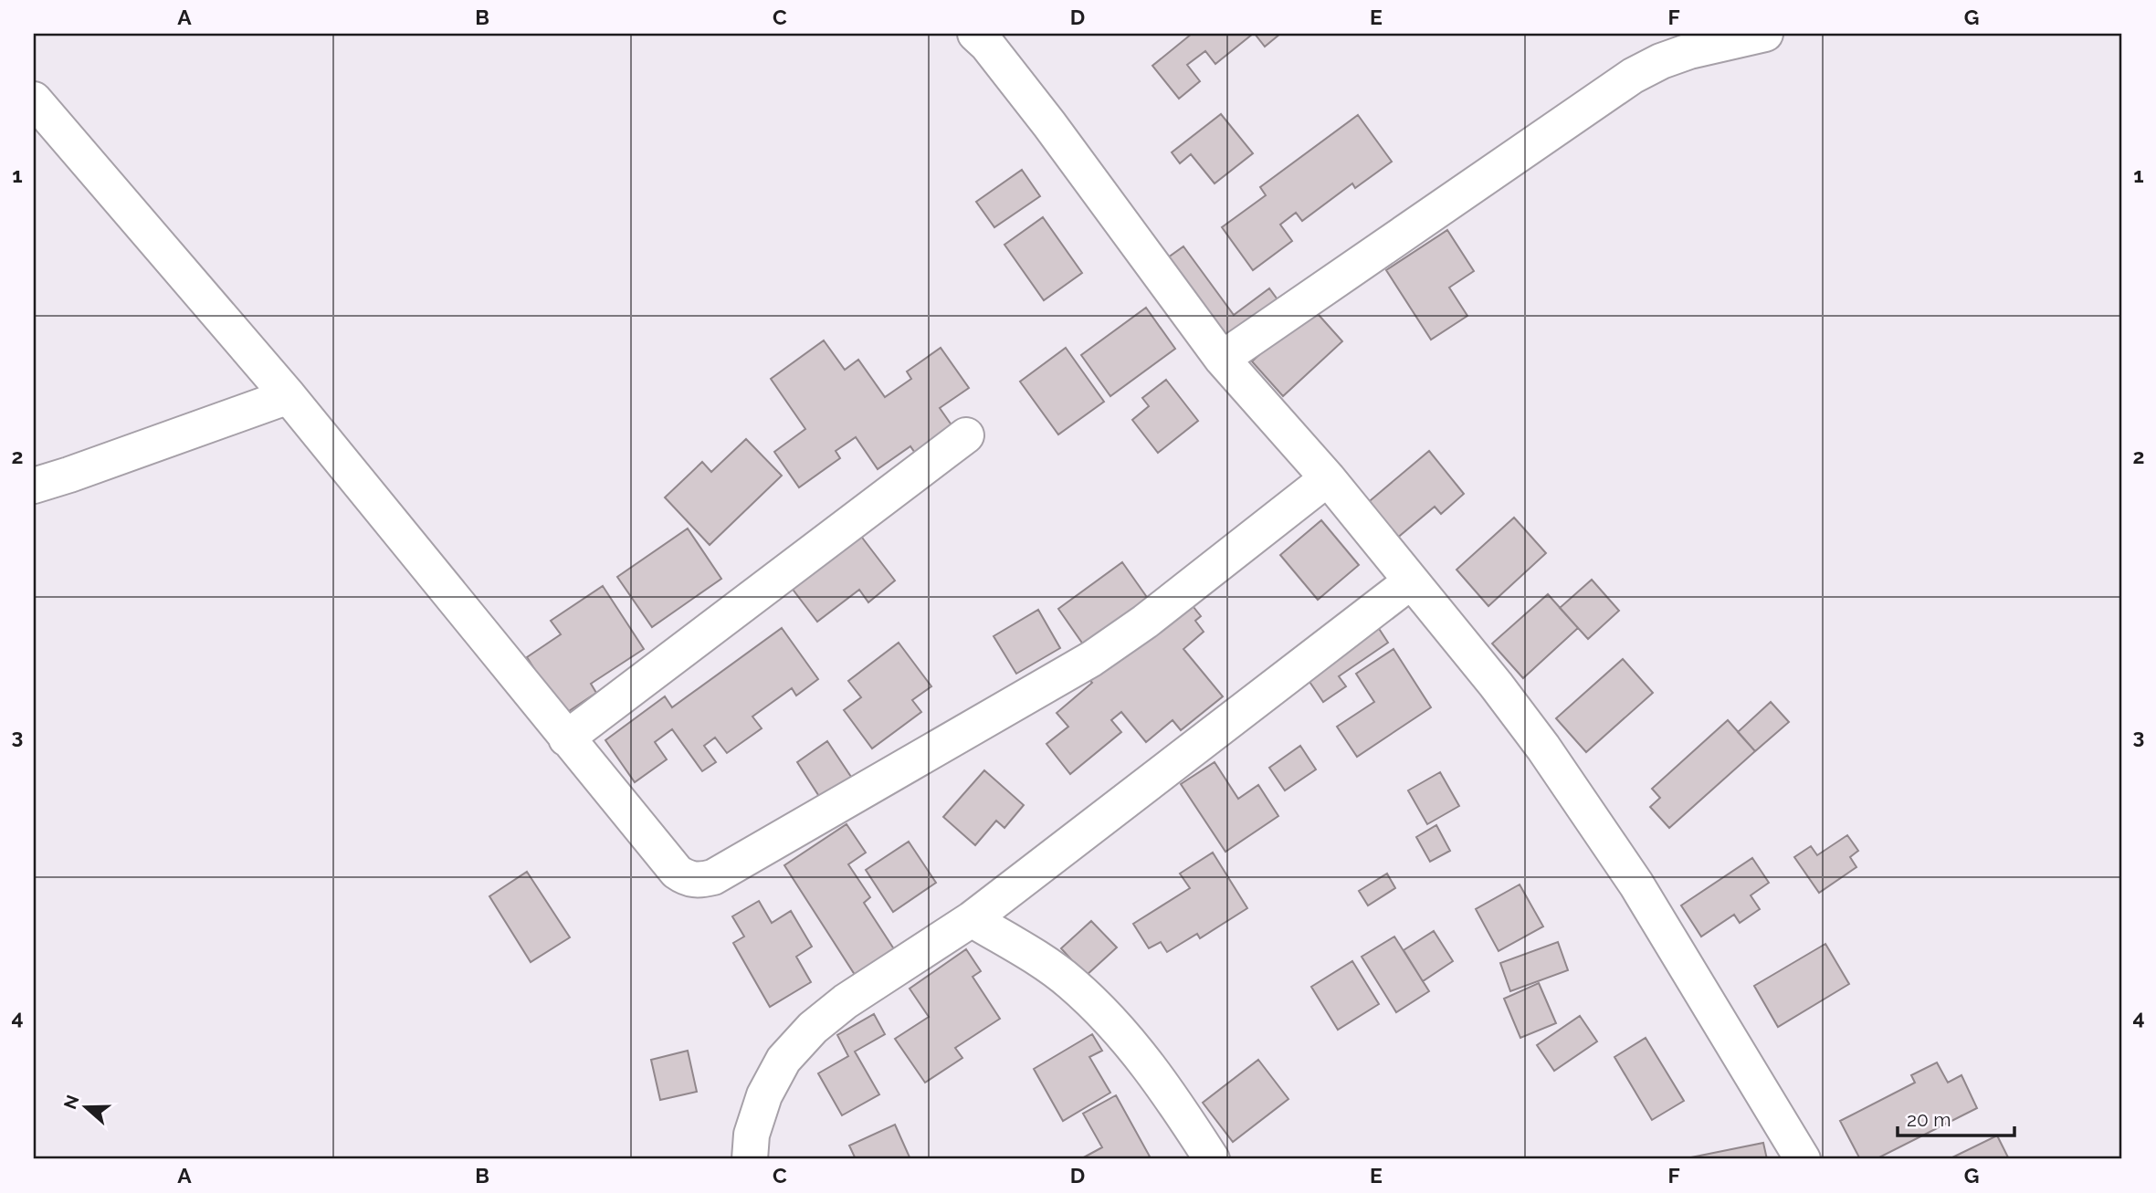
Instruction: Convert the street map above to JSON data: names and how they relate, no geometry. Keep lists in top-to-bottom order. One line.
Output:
{"scale_bar":"20 m","north":"left","grid":{"columns":["A","B","C","D","E","F","G"],"rows":["1","2","3","4"]}}
